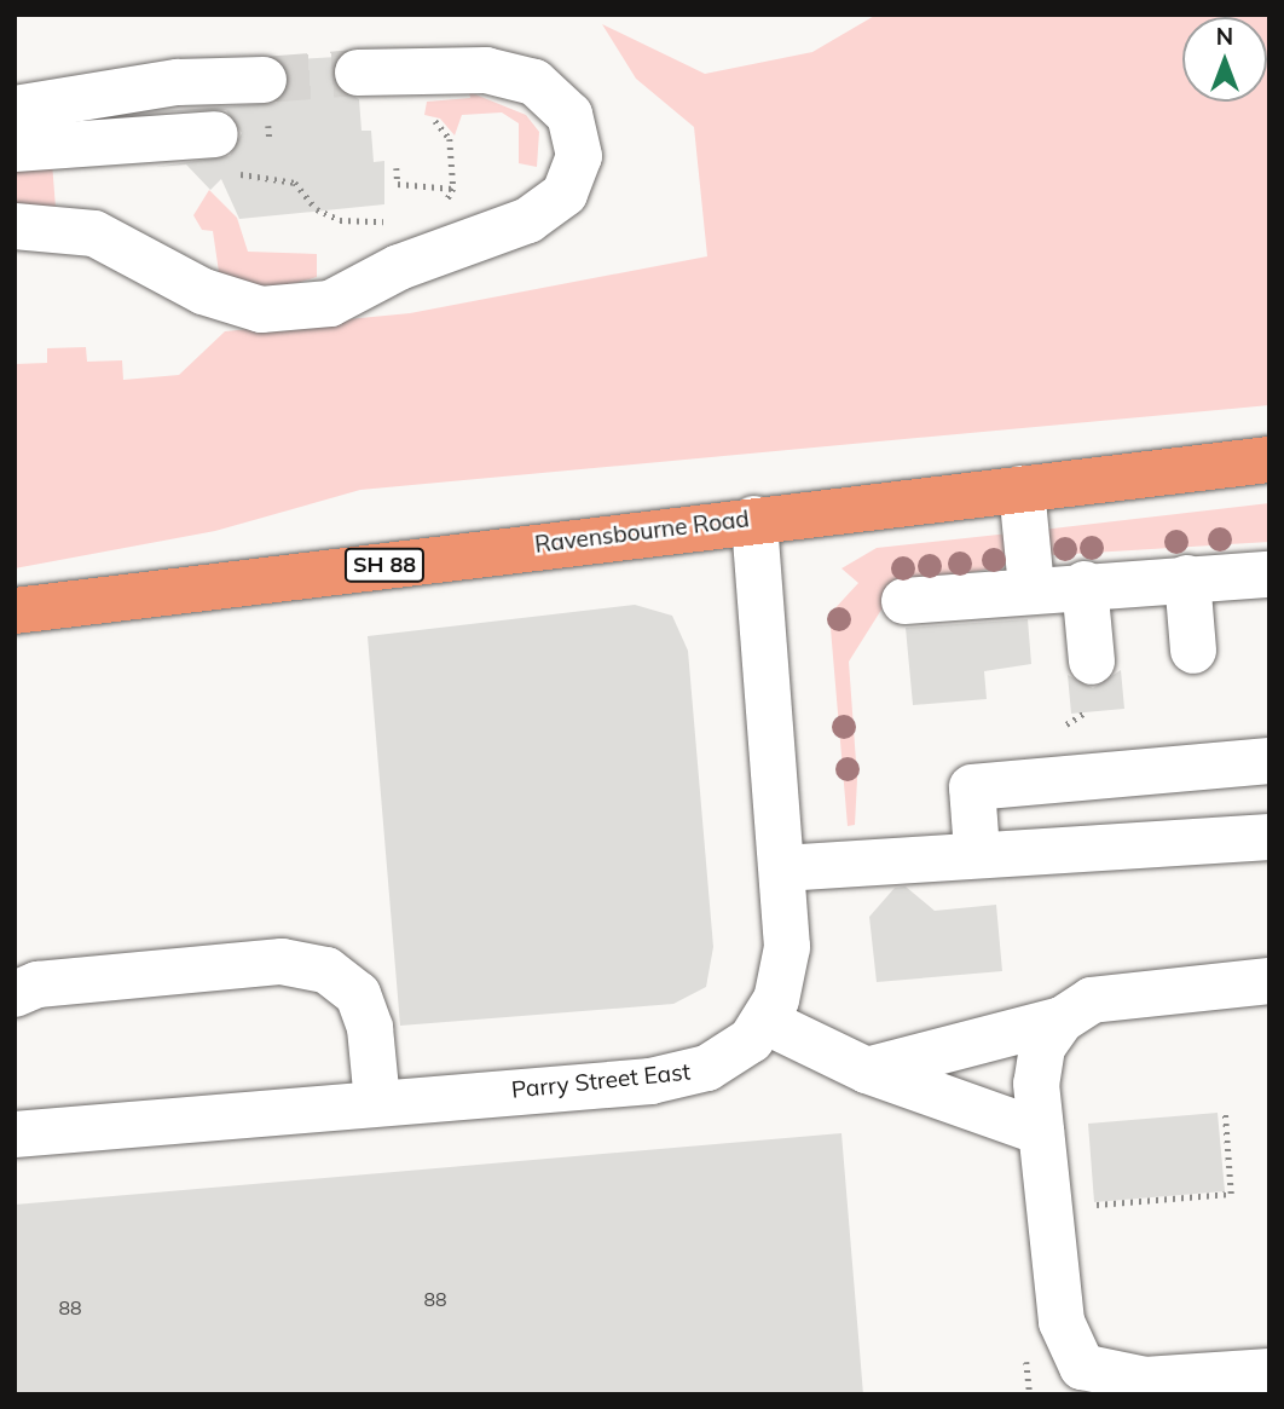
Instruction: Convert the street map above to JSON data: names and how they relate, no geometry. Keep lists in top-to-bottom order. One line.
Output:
{"streets":{"highway":["Ravensbourne Road","SH 88"],"street":["Parry Street East"]},"crossings":[["Ravensbourne Road","Parry Street East"]],"house_numbers":["88","88"],"north":"top"}
